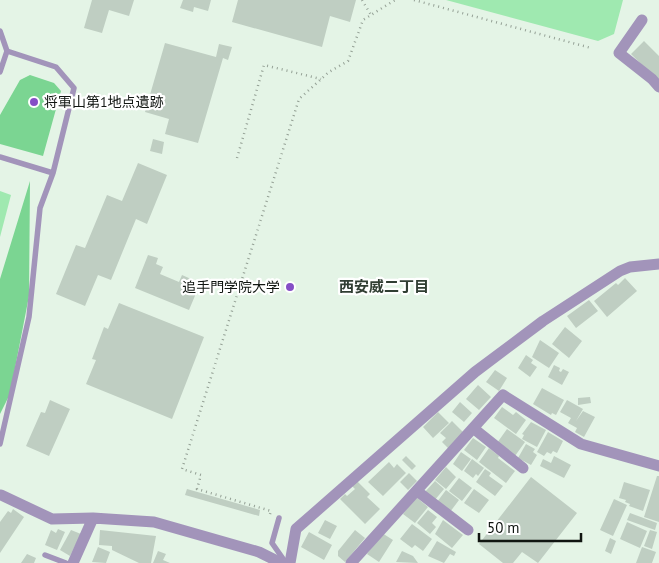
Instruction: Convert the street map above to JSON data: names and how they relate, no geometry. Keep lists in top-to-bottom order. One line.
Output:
{"districts":["西安威二丁目"],"places":["将軍山第1地点遺跡","追手門学院大学"],"scale_bar":"50 m"}
